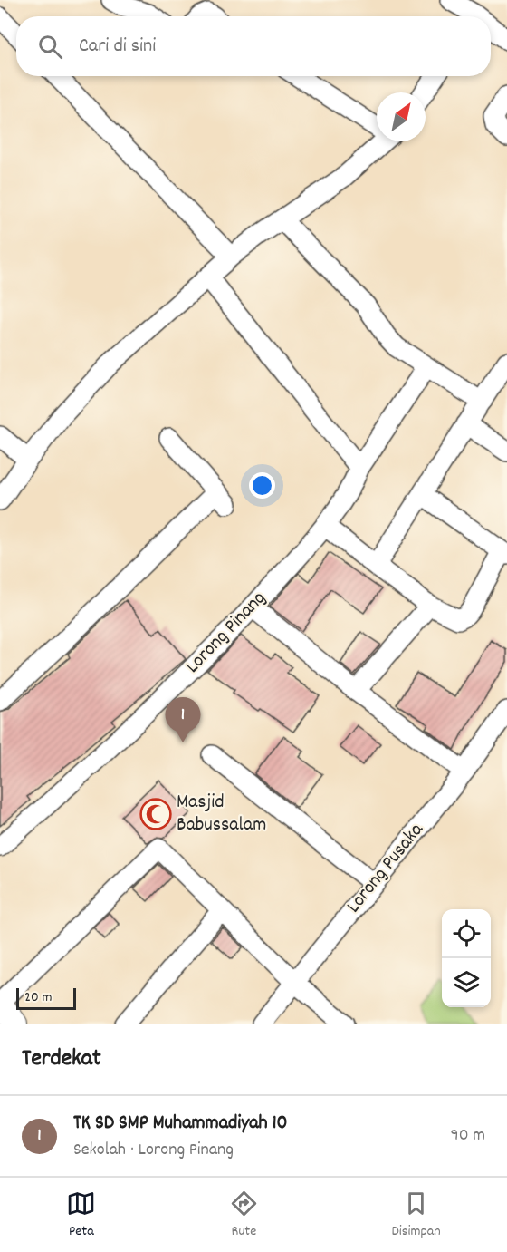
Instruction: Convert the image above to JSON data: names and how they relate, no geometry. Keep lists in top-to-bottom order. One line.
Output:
{"streets":{"street":["Lorong Pinang","Lorong Pusaka"]},"places":{"mosque":["Masjid Babussalam"]},"scale_bar":"20 m","north":"top right","page":{"search":"Cari di sini","pins":"1","scale":"20 m","heading":"Terdekat","list":[{"mark":"1","name":"TK SD SMP Muhammadiyah 10","note":"Sekolah · Lorong Pinang","value":"90 m"}],"nav":["Peta","Rute","Disimpan"]}}
